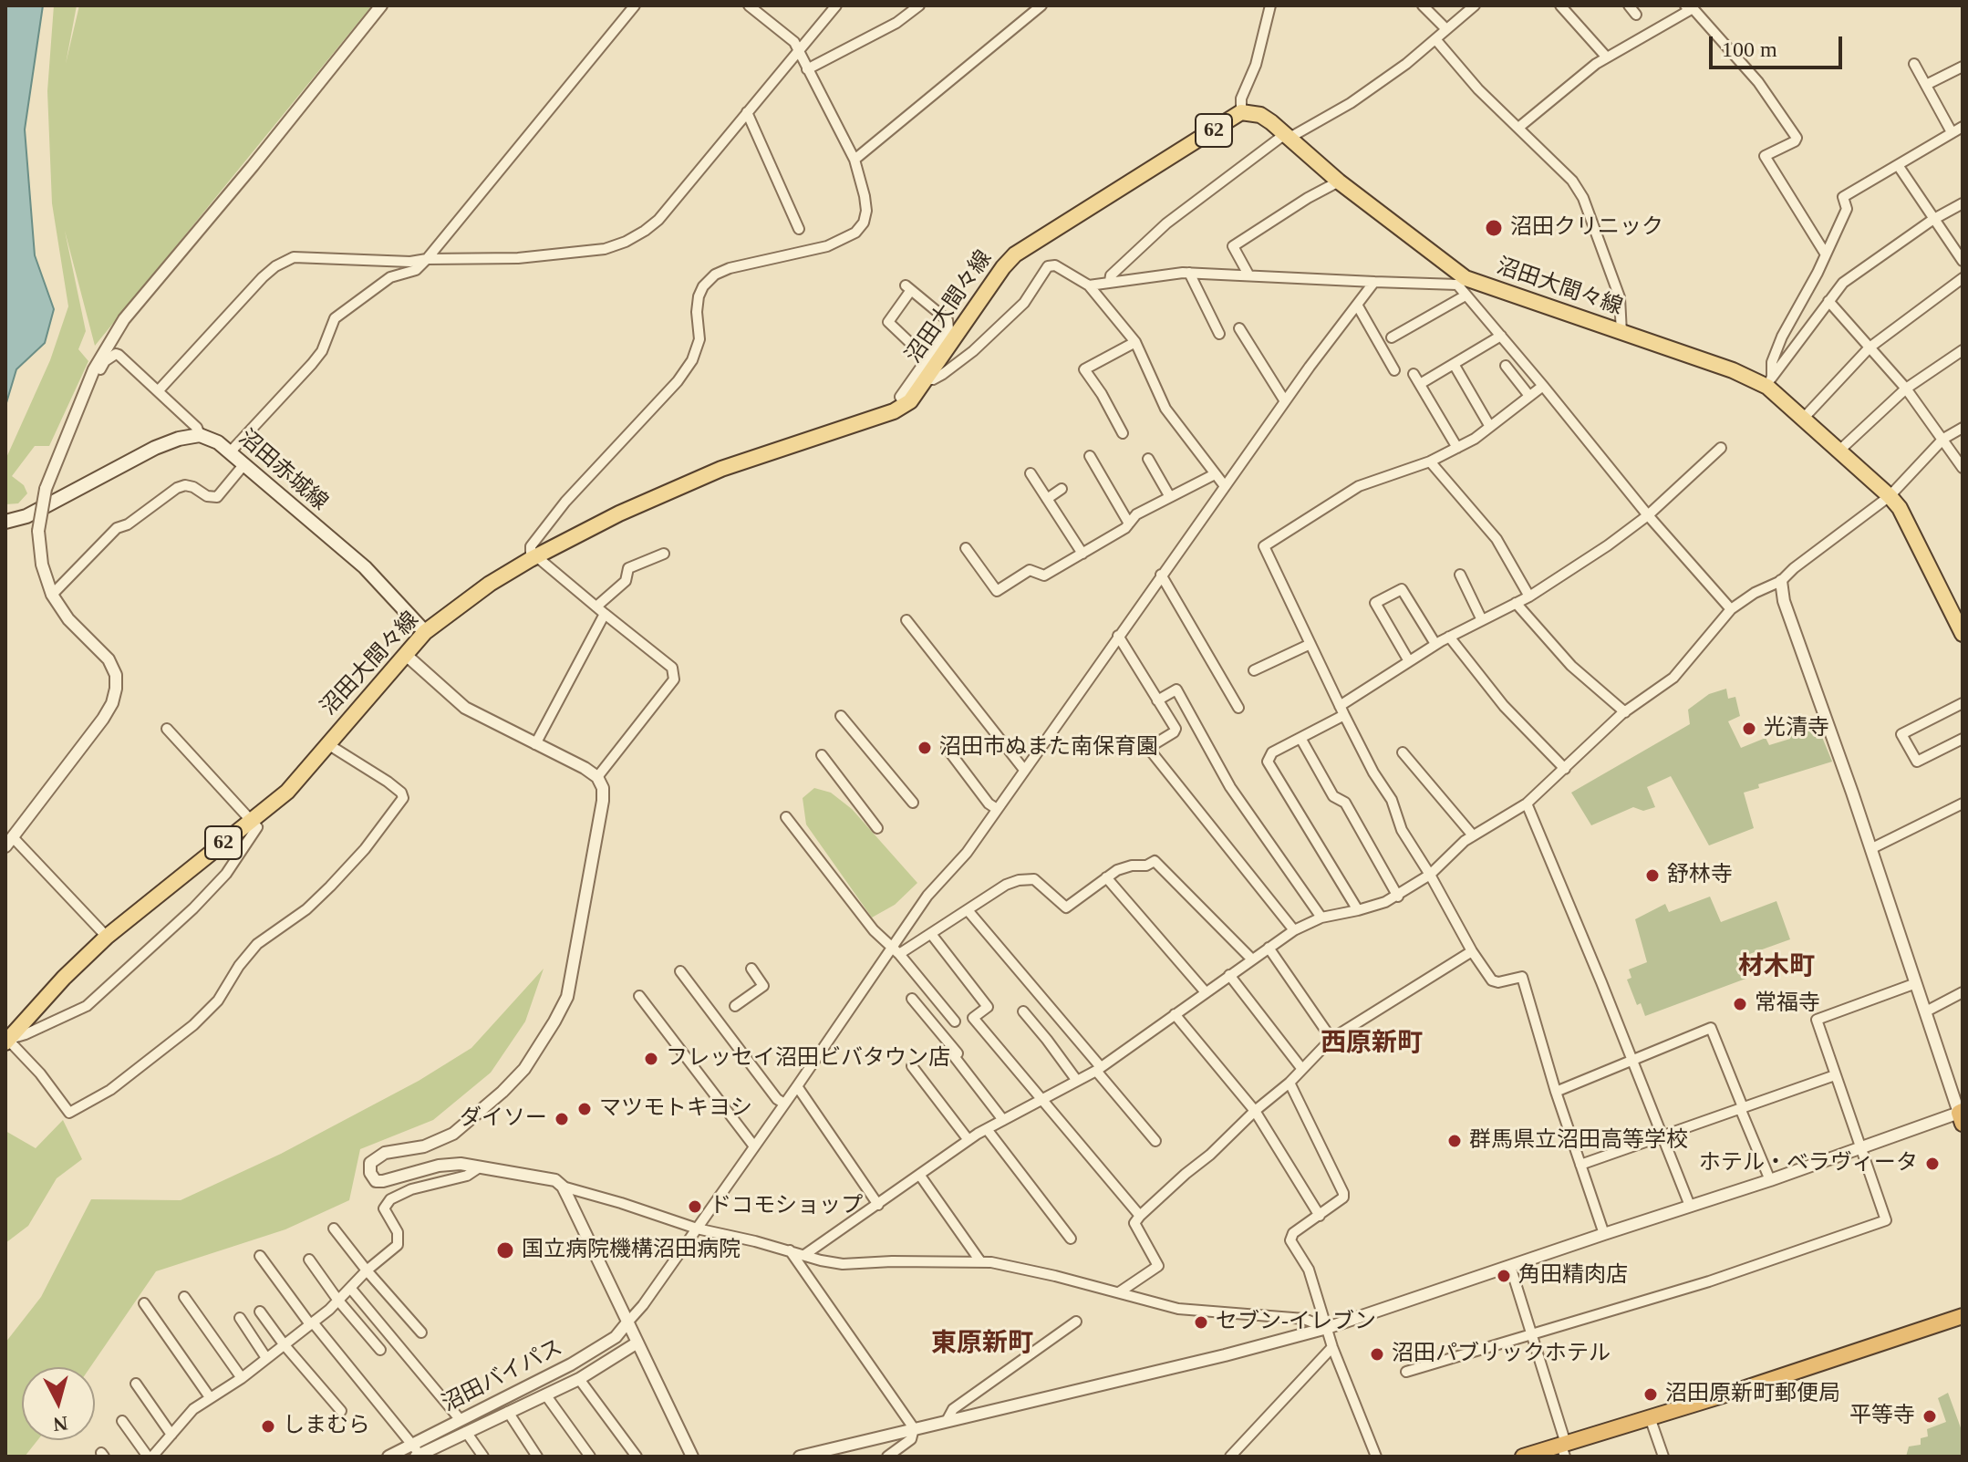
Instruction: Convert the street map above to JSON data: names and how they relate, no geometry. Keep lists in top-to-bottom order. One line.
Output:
{"streets":{"main road":["62","沼田大間々線","沼田赤城線"],"street":["沼田バイパス"]},"crossings":[["沼田大間々線","沼田赤城線"]],"districts":["材木町","西原新町","東原新町"],"places":["沼田クリニック","光清寺","沼田市ぬまた南保育園","舒林寺","常福寺","フレッセイ沼田ビバタウン店","マツモトキヨシ","ダイソー","群馬県立沼田高等学校","ホテル・ベラヴィータ","ドコモショップ","国立病院機構沼田病院","角田精肉店","セブン-イレブン","沼田パブリックホテル","沼田原新町郵便局","平等寺","しまむら"],"scale_bar":"100 m","north":"bottom"}
